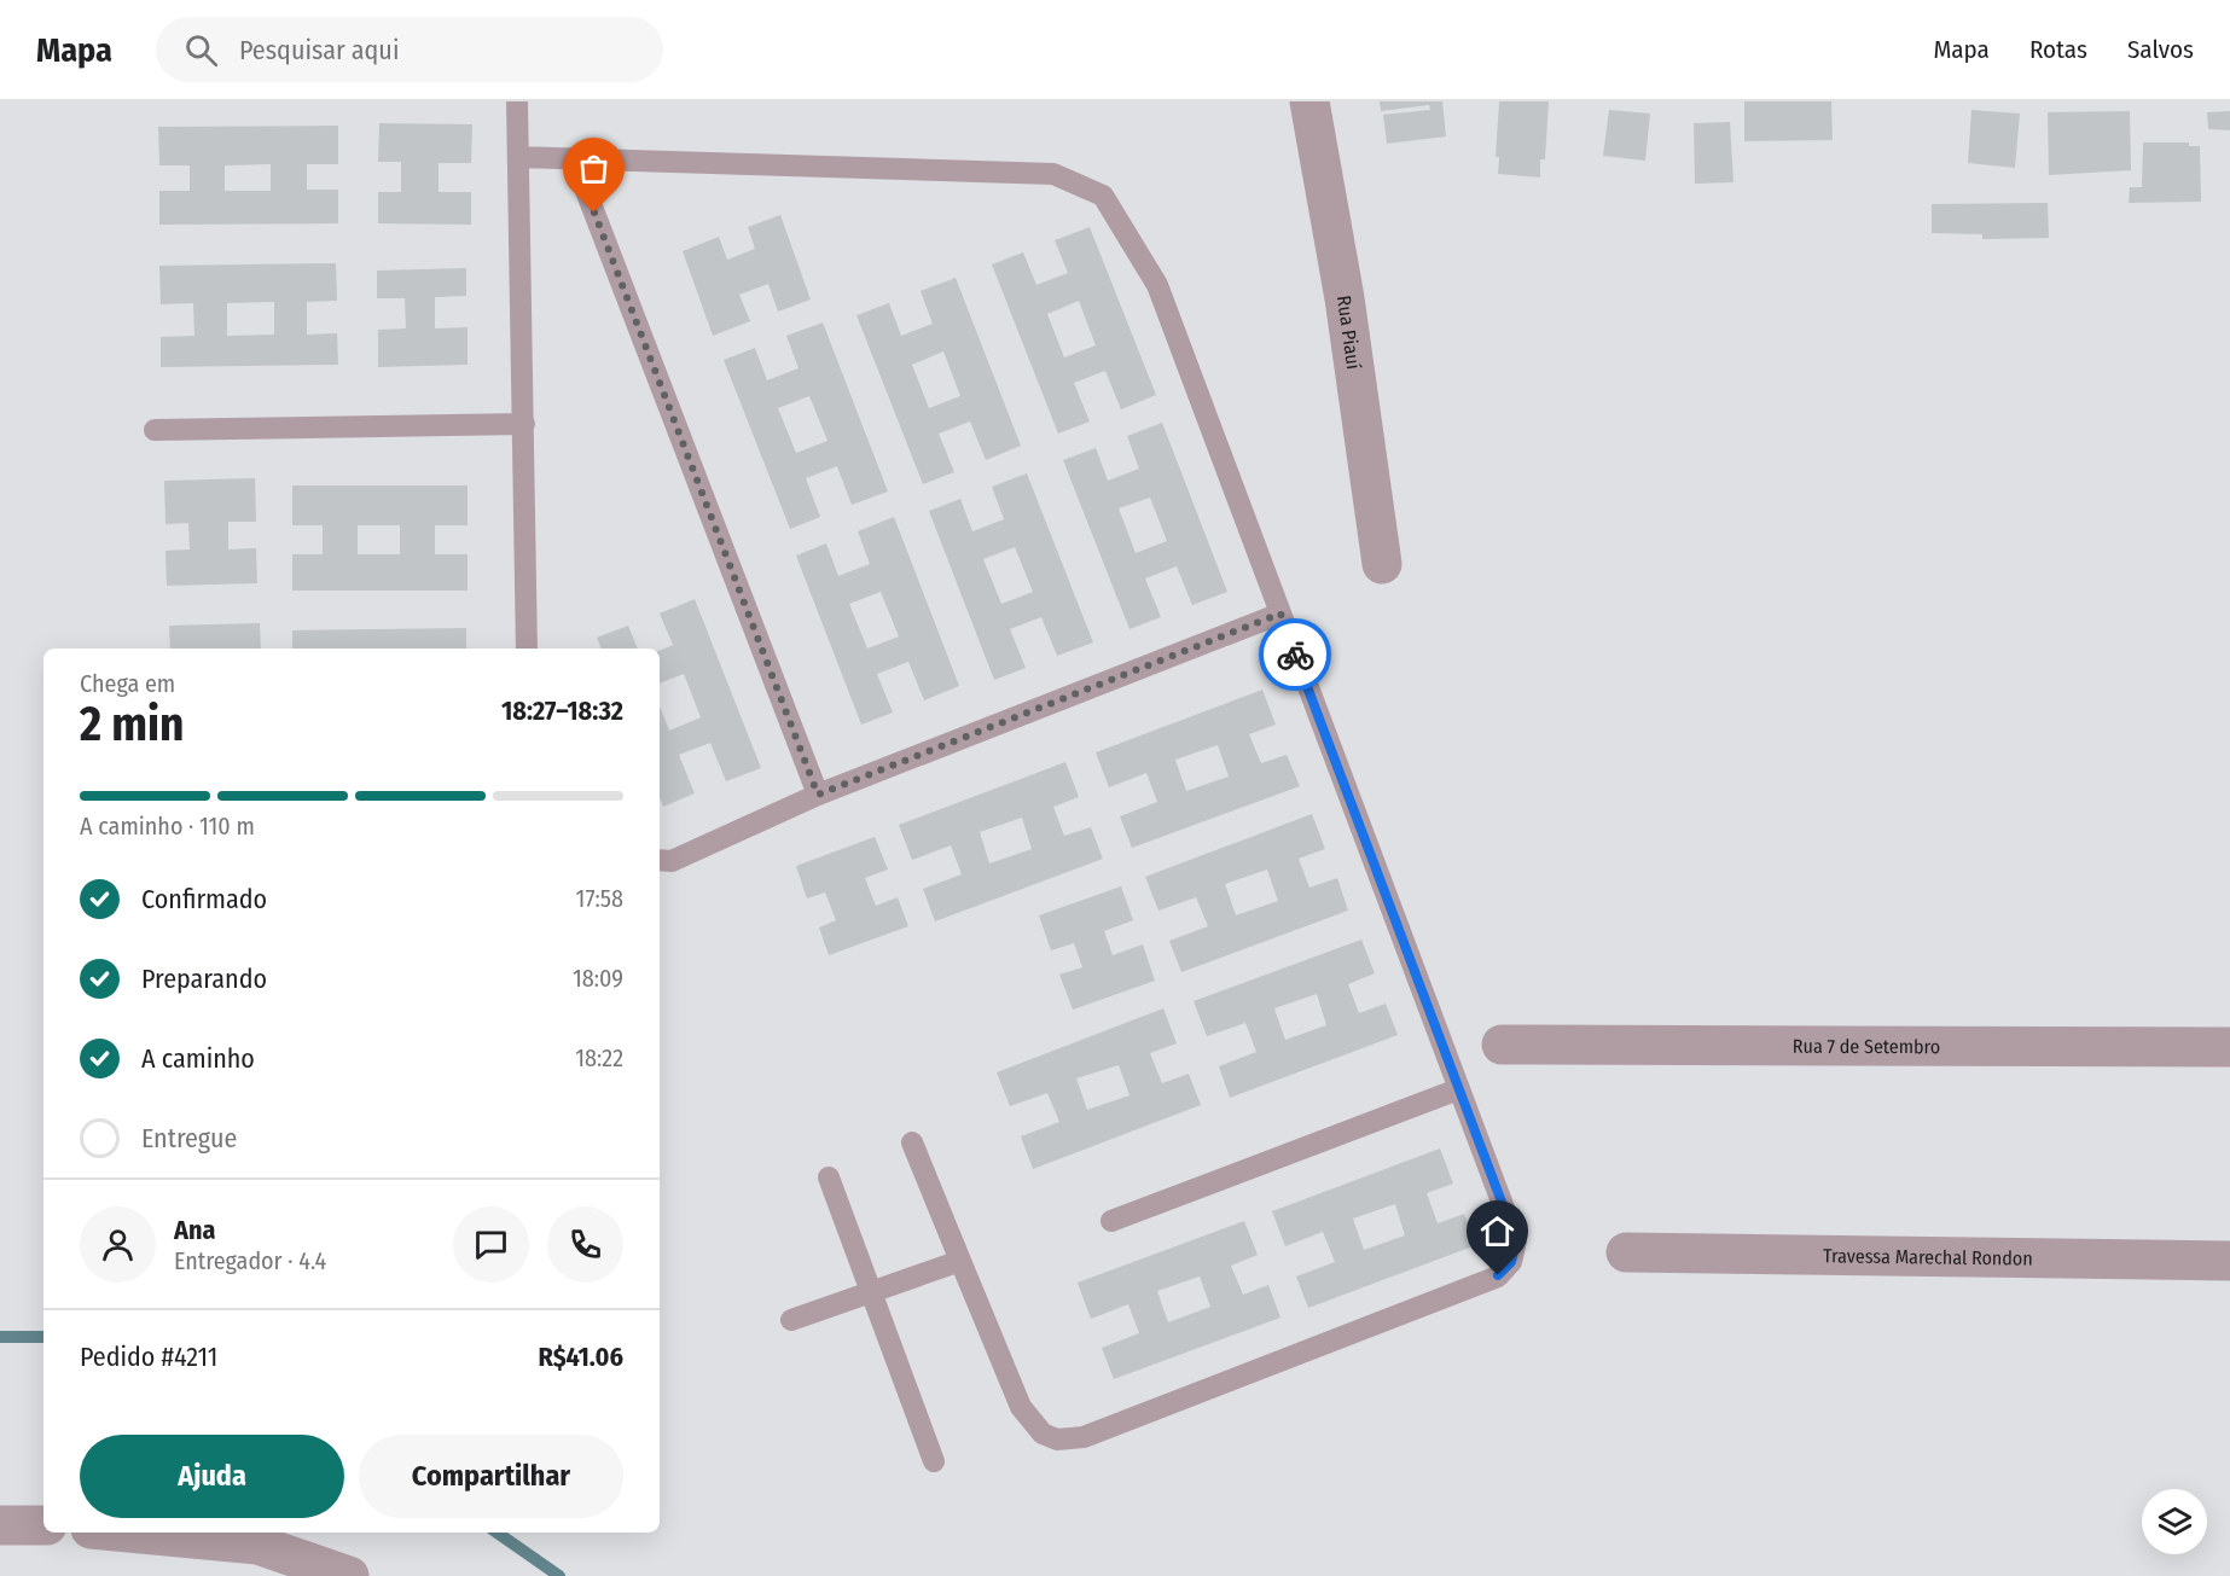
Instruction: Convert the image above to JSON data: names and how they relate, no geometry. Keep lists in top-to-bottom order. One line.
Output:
{"streets":{"street":["Rua Piauí","Rua 7 de Setembro","Travessa Marechal Rondon"]},"page":{"header":"Mapa","search":"Pesquisar aqui","nav":["Mapa","Rotas","Salvos"],"heading":["2 min","Chega em","18:27–18:32"],"panel":["Ana","Entregador · 4.4","Pedido #4211","R$41.06"],"bar":"A caminho · 110 m","list":[["Confirmado","17:58"],["Preparando","18:09"],["A caminho","18:22"],"Entregue"],"buttons":["Ajuda","Compartilhar"]}}
